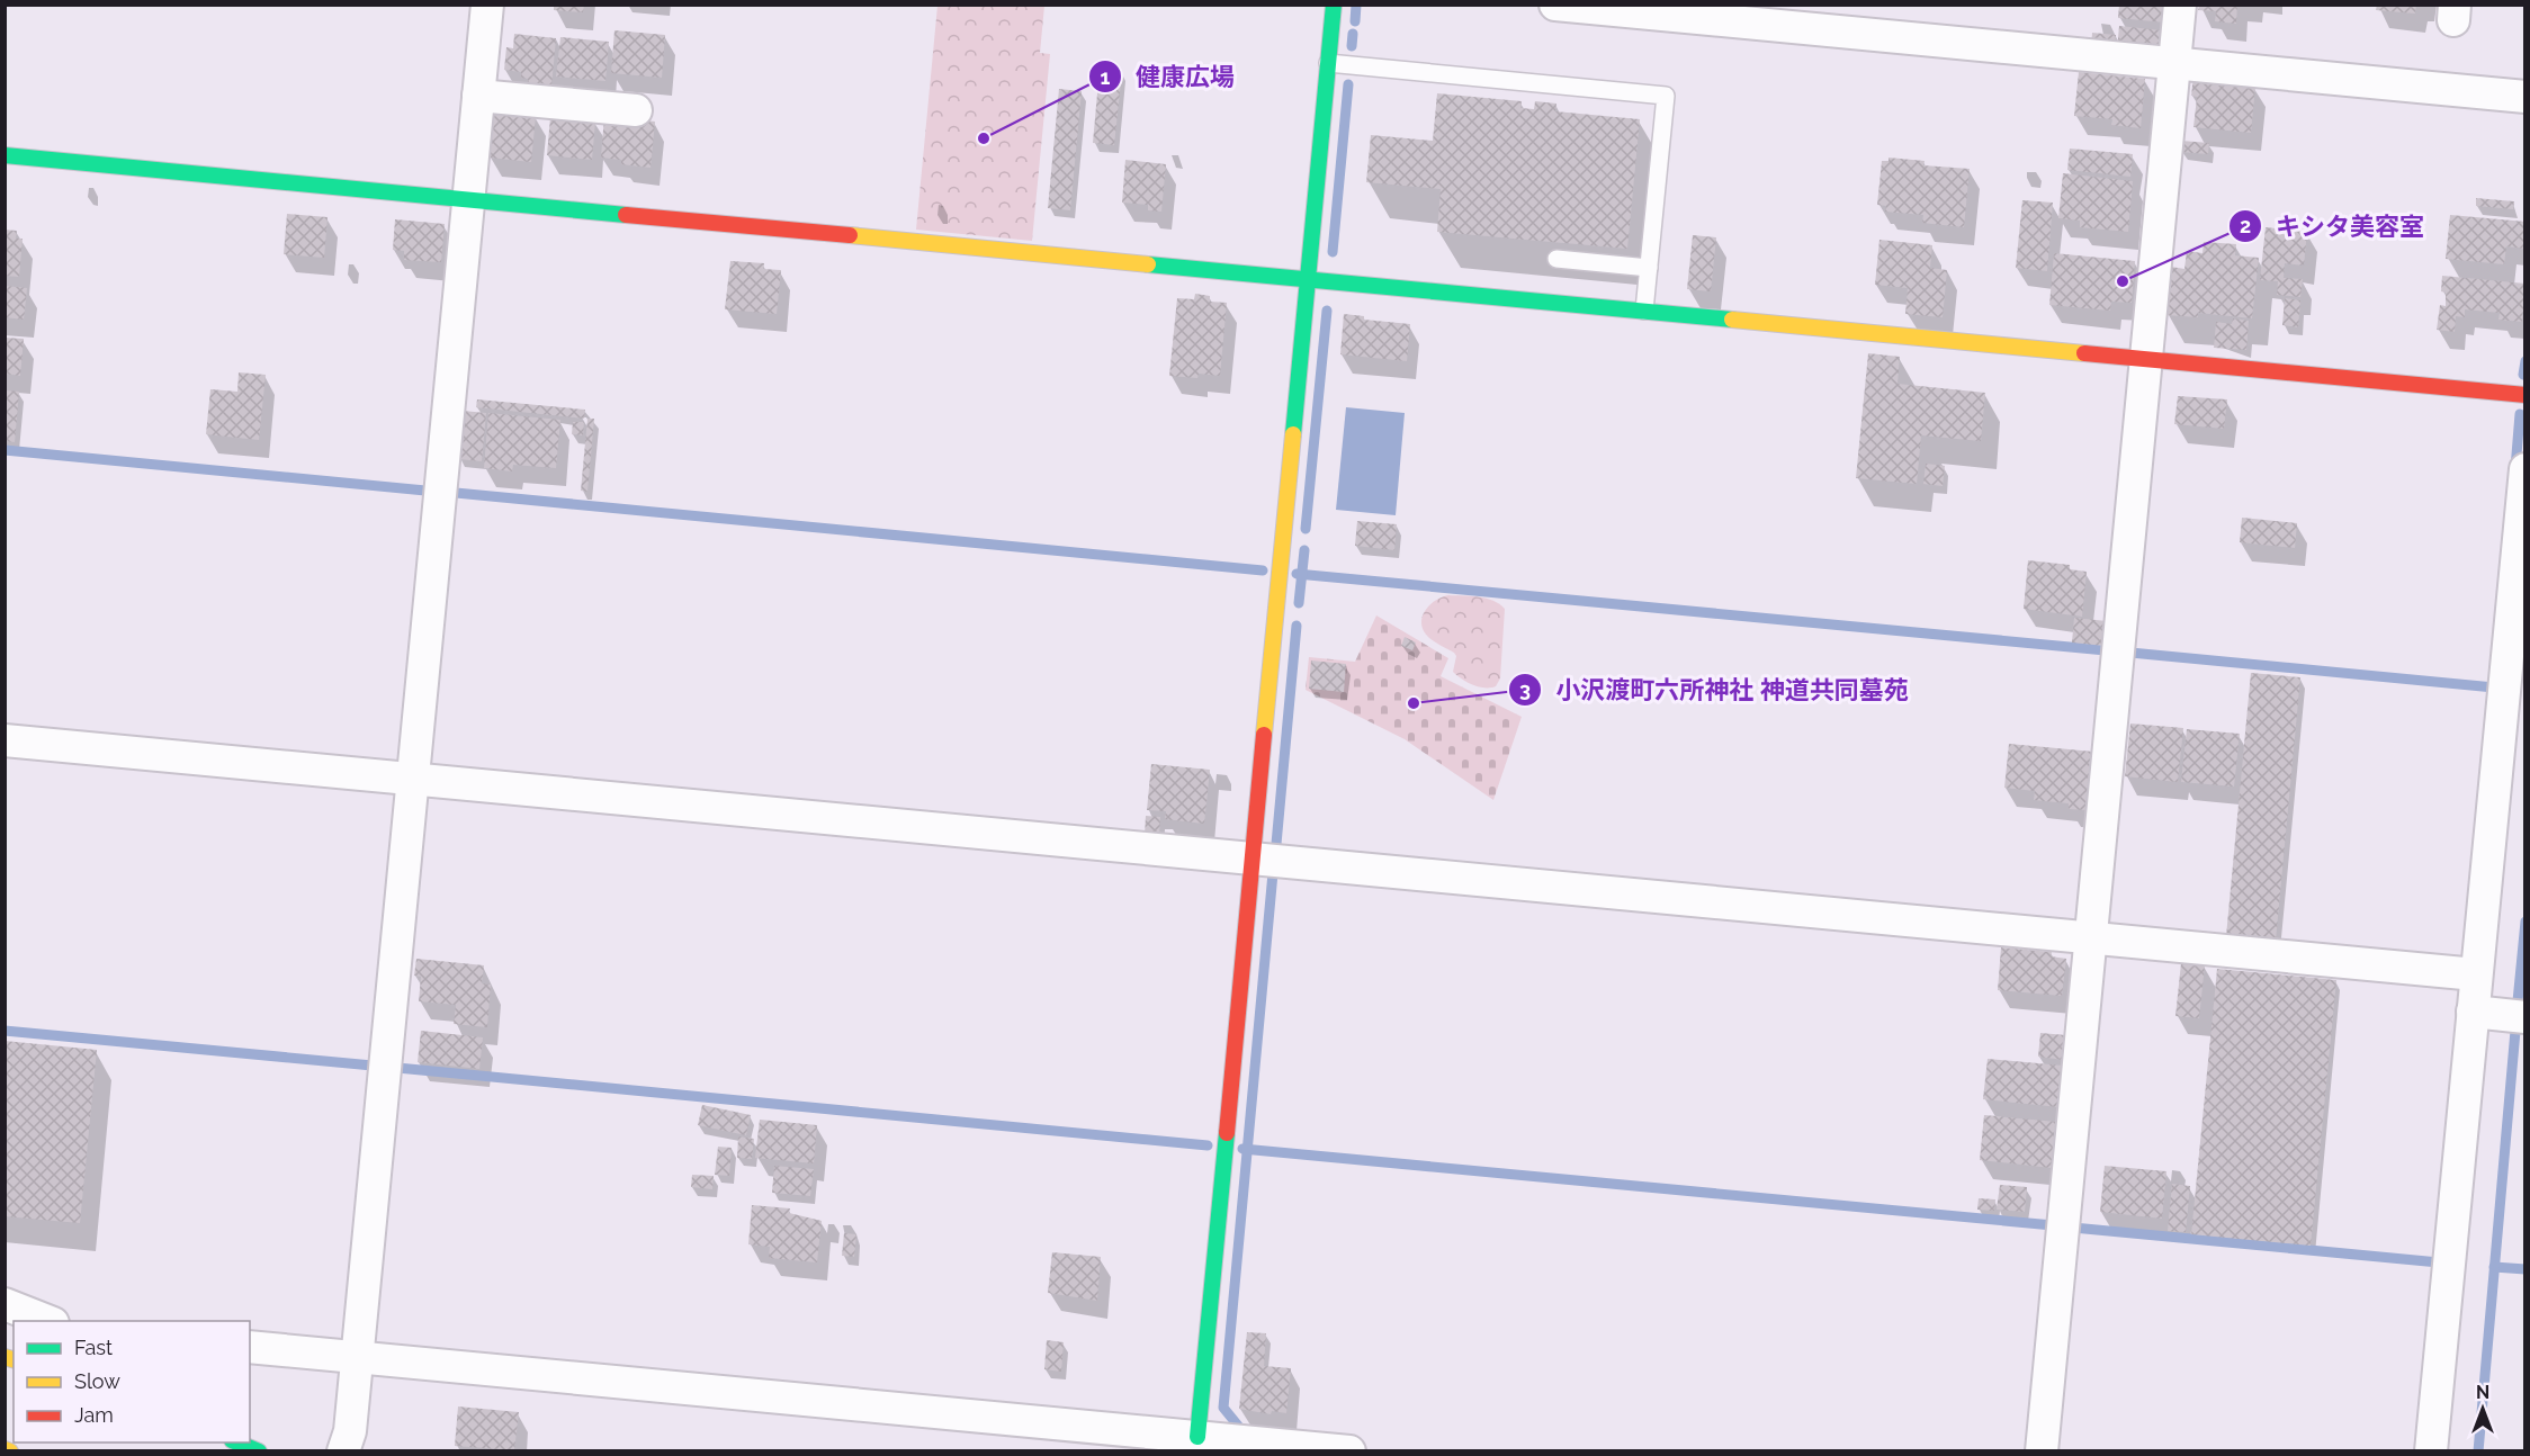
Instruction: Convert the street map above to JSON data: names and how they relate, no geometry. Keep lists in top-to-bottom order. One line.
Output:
{"places":["健康広場","キシタ美容室","小沢渡町六所神社 神道共同墓苑"],"legend":["Fast","Slow","Jam"],"north":"top"}
